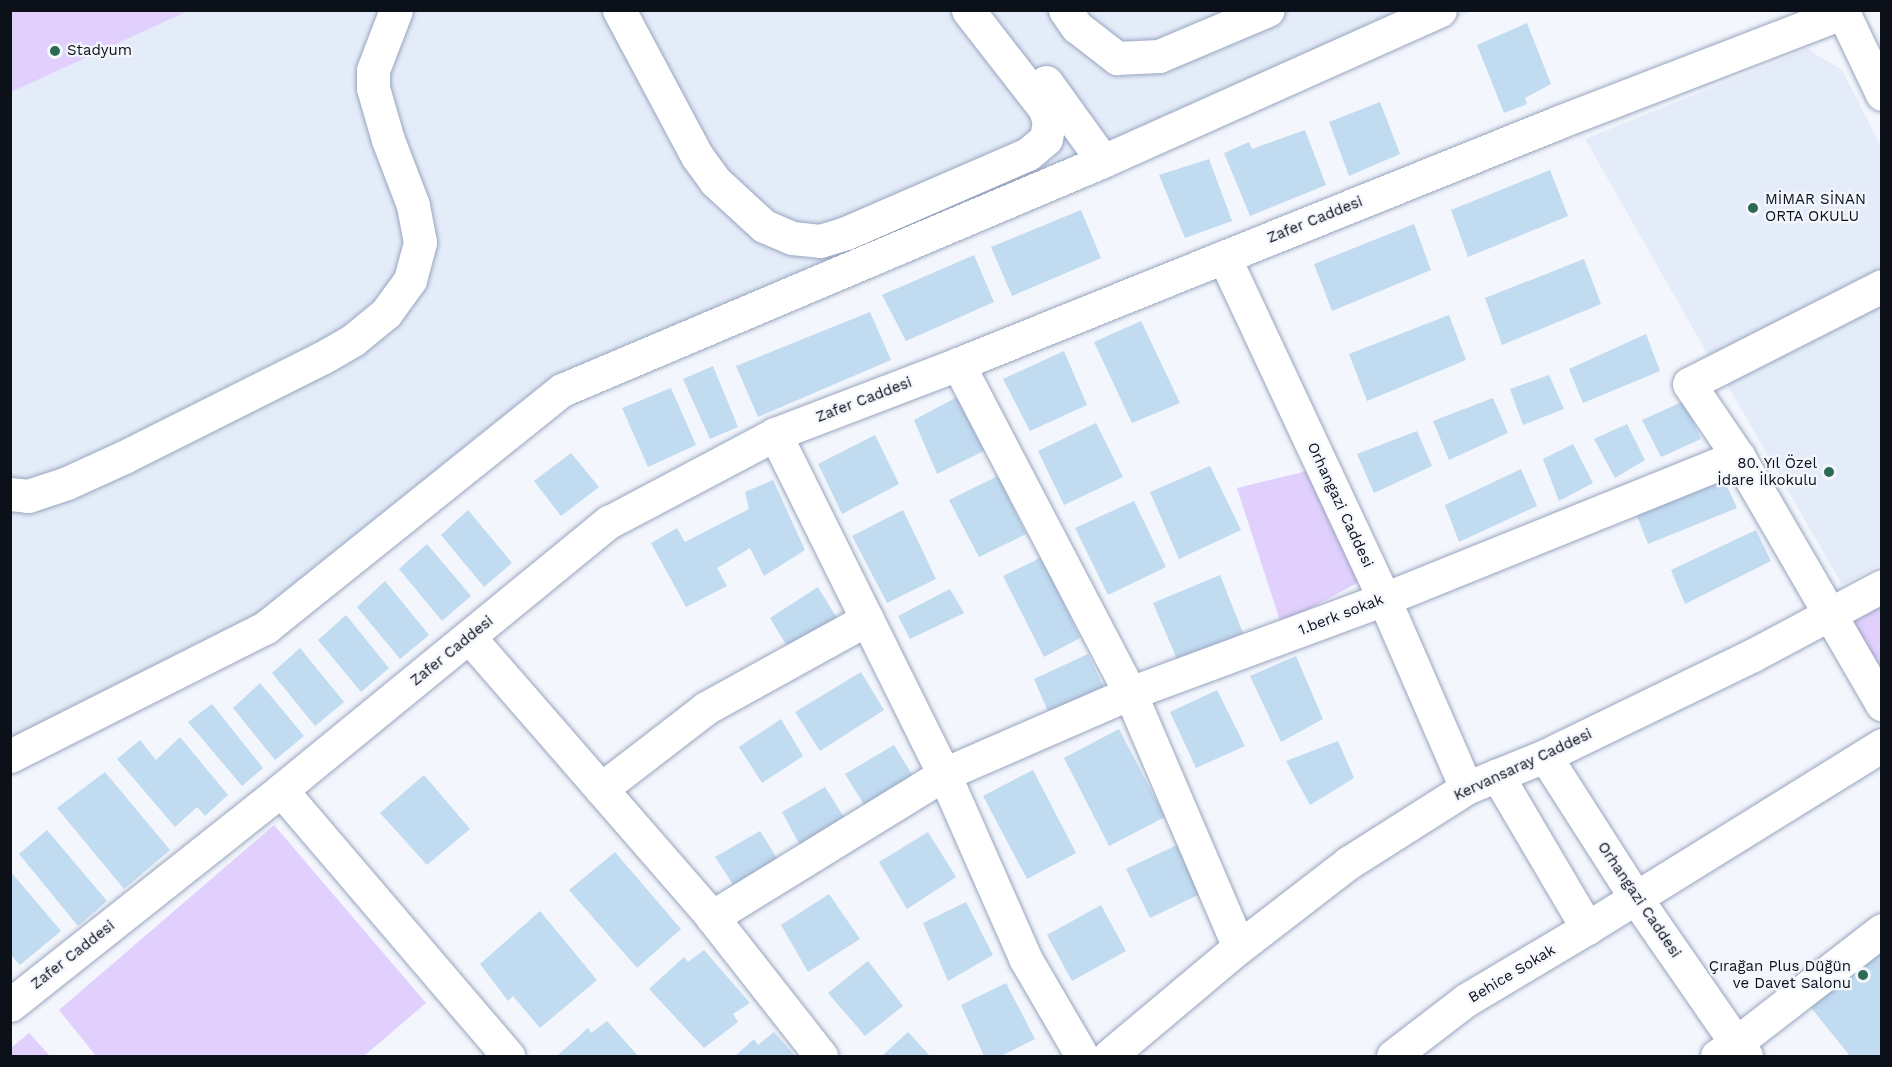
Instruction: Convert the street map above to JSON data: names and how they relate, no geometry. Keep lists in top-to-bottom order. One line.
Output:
{"streets":{"street":["Zafer Caddesi","Orhangazi Caddesi","1.berk sokak","Kervansaray Caddesi","Behice Sokak"]},"crossings":[["Zafer Caddesi","Orhangazi Caddesi"],["Orhangazi Caddesi","1.berk sokak"],["Orhangazi Caddesi","Kervansaray Caddesi"],["Orhangazi Caddesi","Behice Sokak"]],"places":["Stadyum","MİMAR SİNAN ORTA OKULU","80. Yıl Özel İdare İlkokulu","Çırağan Plus Düğün ve Davet Salonu"]}
